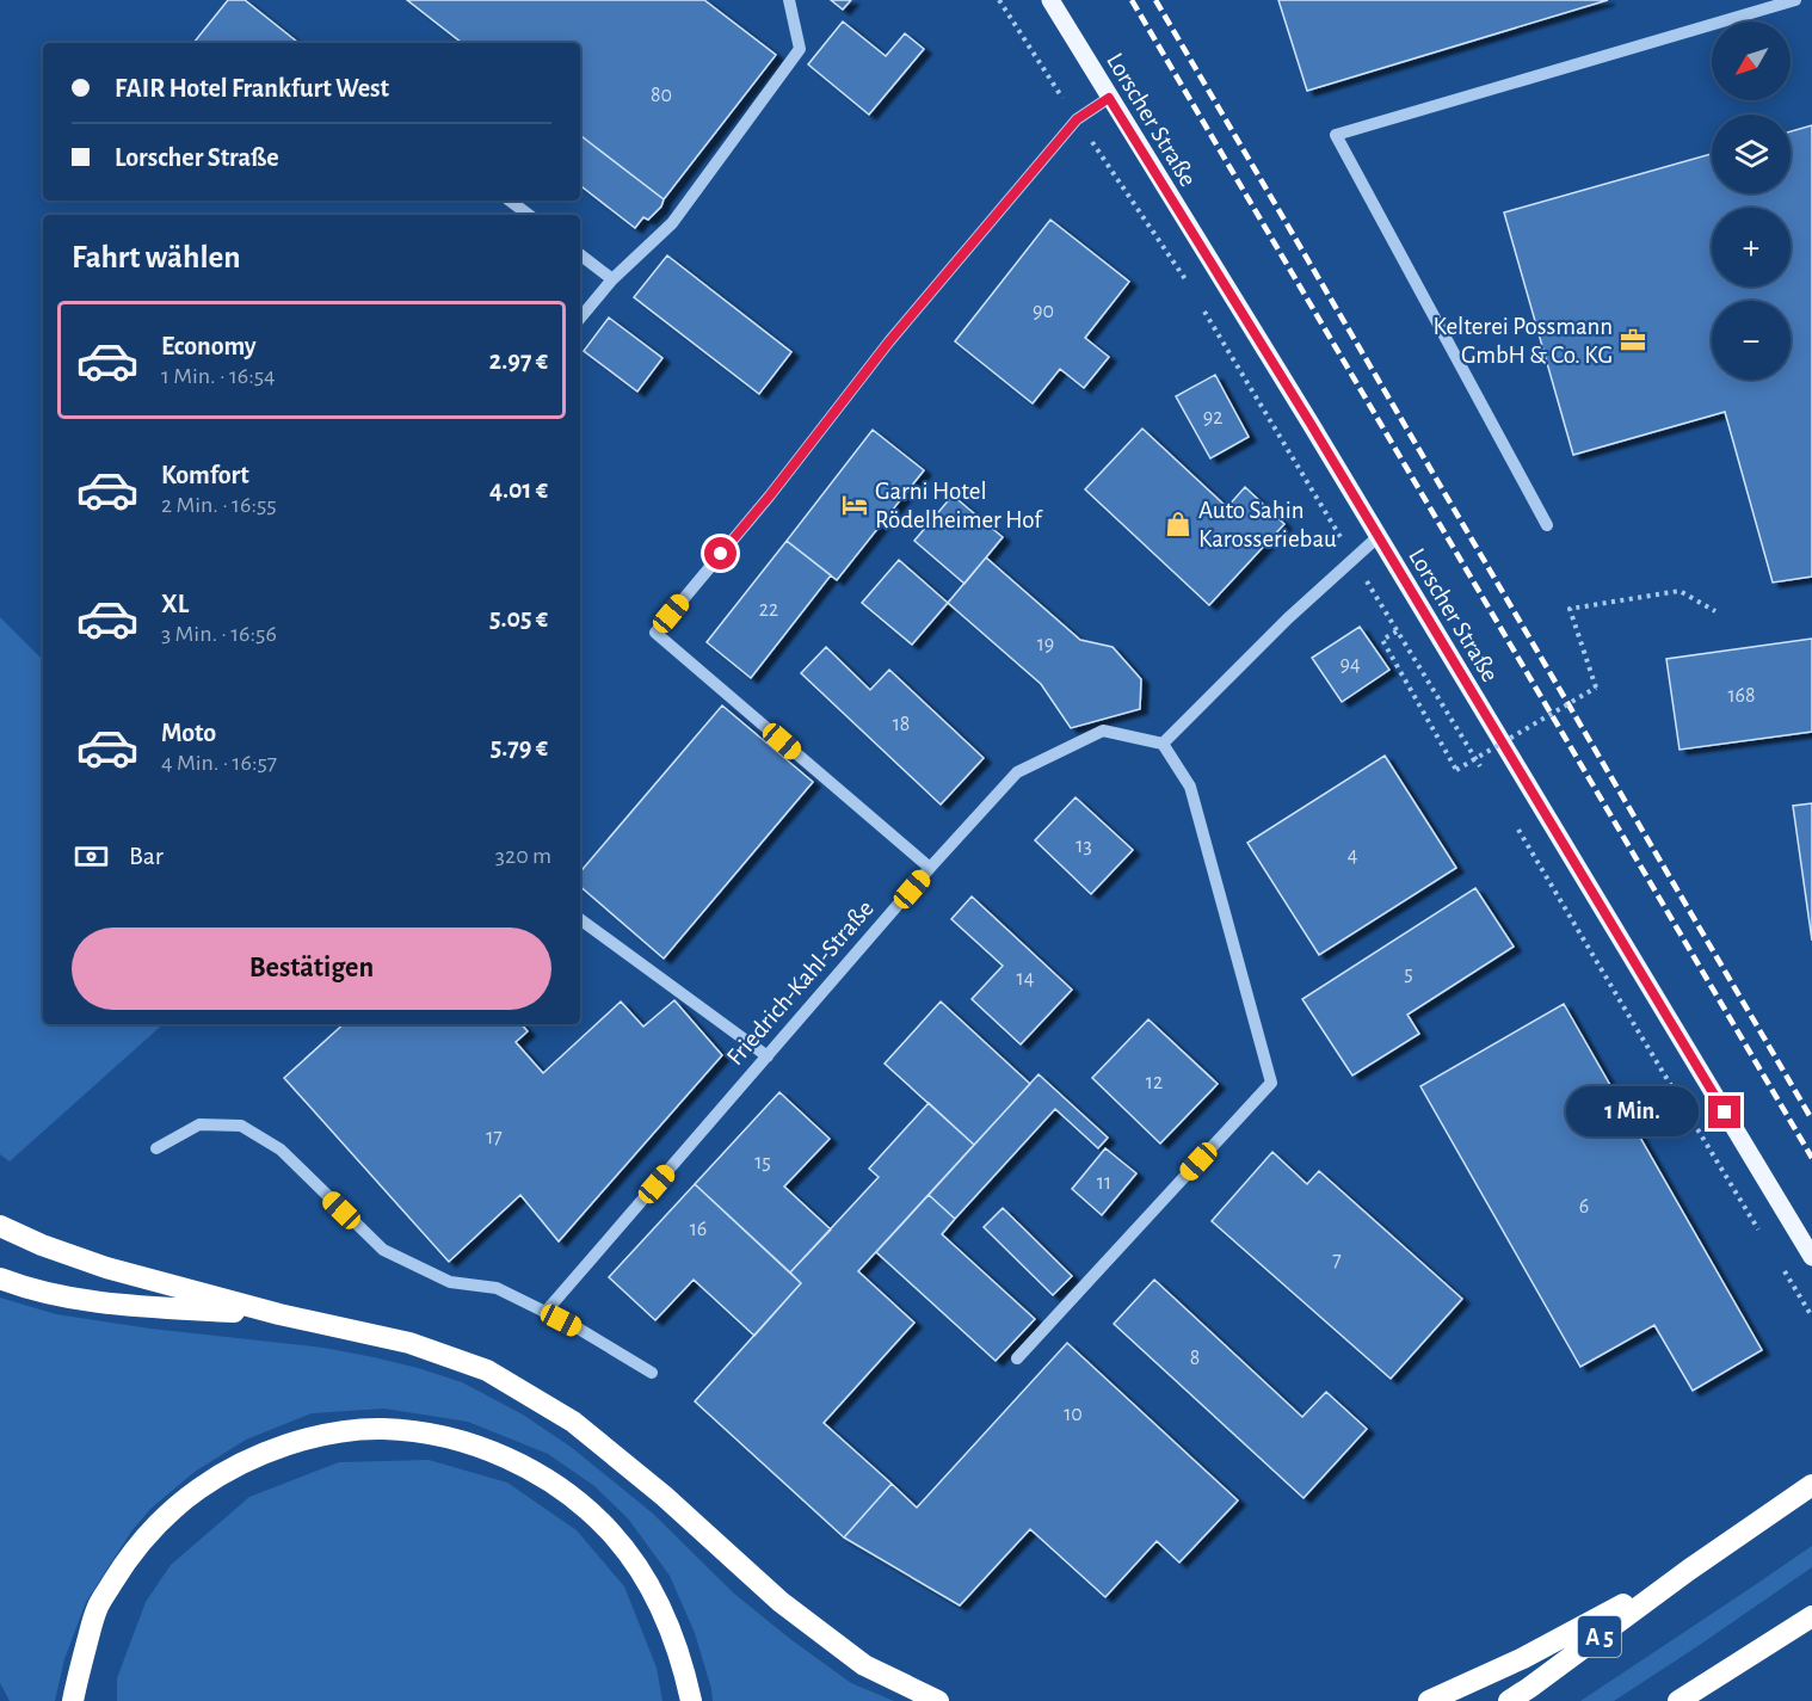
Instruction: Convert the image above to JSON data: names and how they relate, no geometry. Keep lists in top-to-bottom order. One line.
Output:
{"streets":{"highway":["A 5"],"main road":["Lorscher Straße"],"street":["Friedrich-Kahl-Straße"]},"places":{"office":["Kelterei Possmann GmbH & Co. KG"],"hotel":["Garni Hotel Rödelheimer Hof"],"shop":["Auto Sahin Karosseriebau"]},"house_numbers":["80","90","92","22","19","94","168","18","13","4","5","14","12","17","15","11","6","16","7","8","10"],"north":"bottom left","page":{"map_buttons":["+","−"],"banner":["FAIR Hotel Frankfurt West","Lorscher Straße"],"heading":"Fahrt wählen","list":[{"name":"Economy","note":"1 Min. · 16:54","value":"2.97 €"},{"name":"Komfort","note":"2 Min. · 16:55","value":"4.01 €"},{"name":"XL","note":"3 Min. · 16:56","value":"5.05 €"},{"name":"Moto","note":"4 Min. · 16:57","value":"5.79 €"}],"pay":["Bar","320 m"],"buttons":"Bestätigen","bubble":"1 Min."}}
